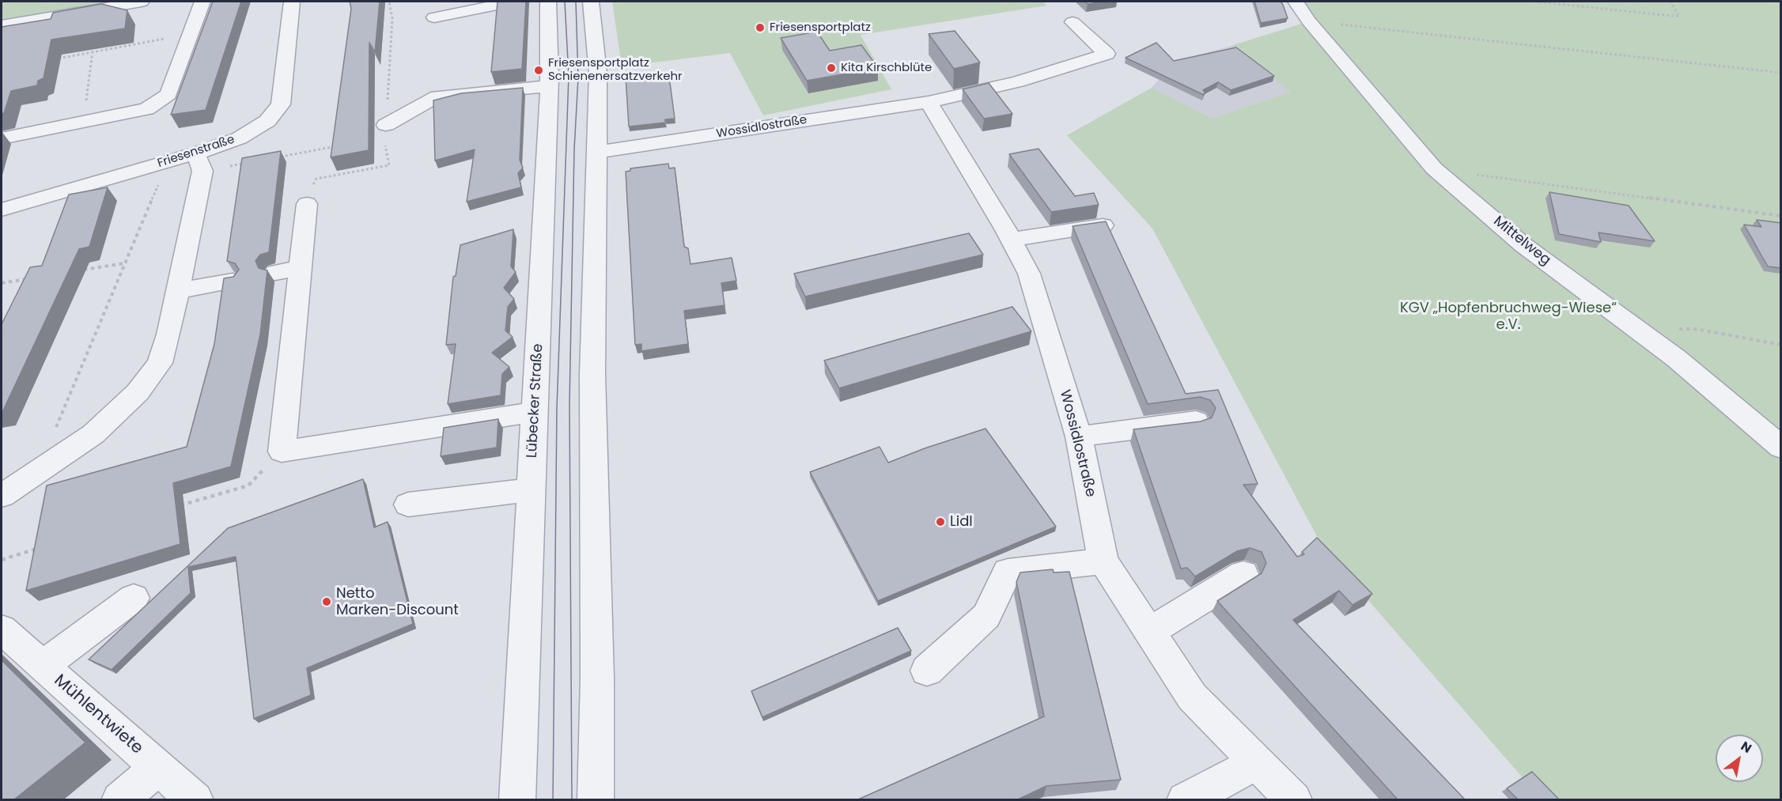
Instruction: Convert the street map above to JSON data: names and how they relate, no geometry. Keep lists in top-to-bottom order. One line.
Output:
{"streets":{"street":["Wossidlostraße","Friesenstraße","Mittelweg","Lübecker Straße","Mühlentwiete"]},"parks":["KGV „Hopfenbruchweg-Wiese“ e.V."],"places":["Friesensportplatz","Kita Kirschblüte","Friesensportplatz Schienenersatzverkehr","Lidl","Netto Marken-Discount"],"north":"top right"}
